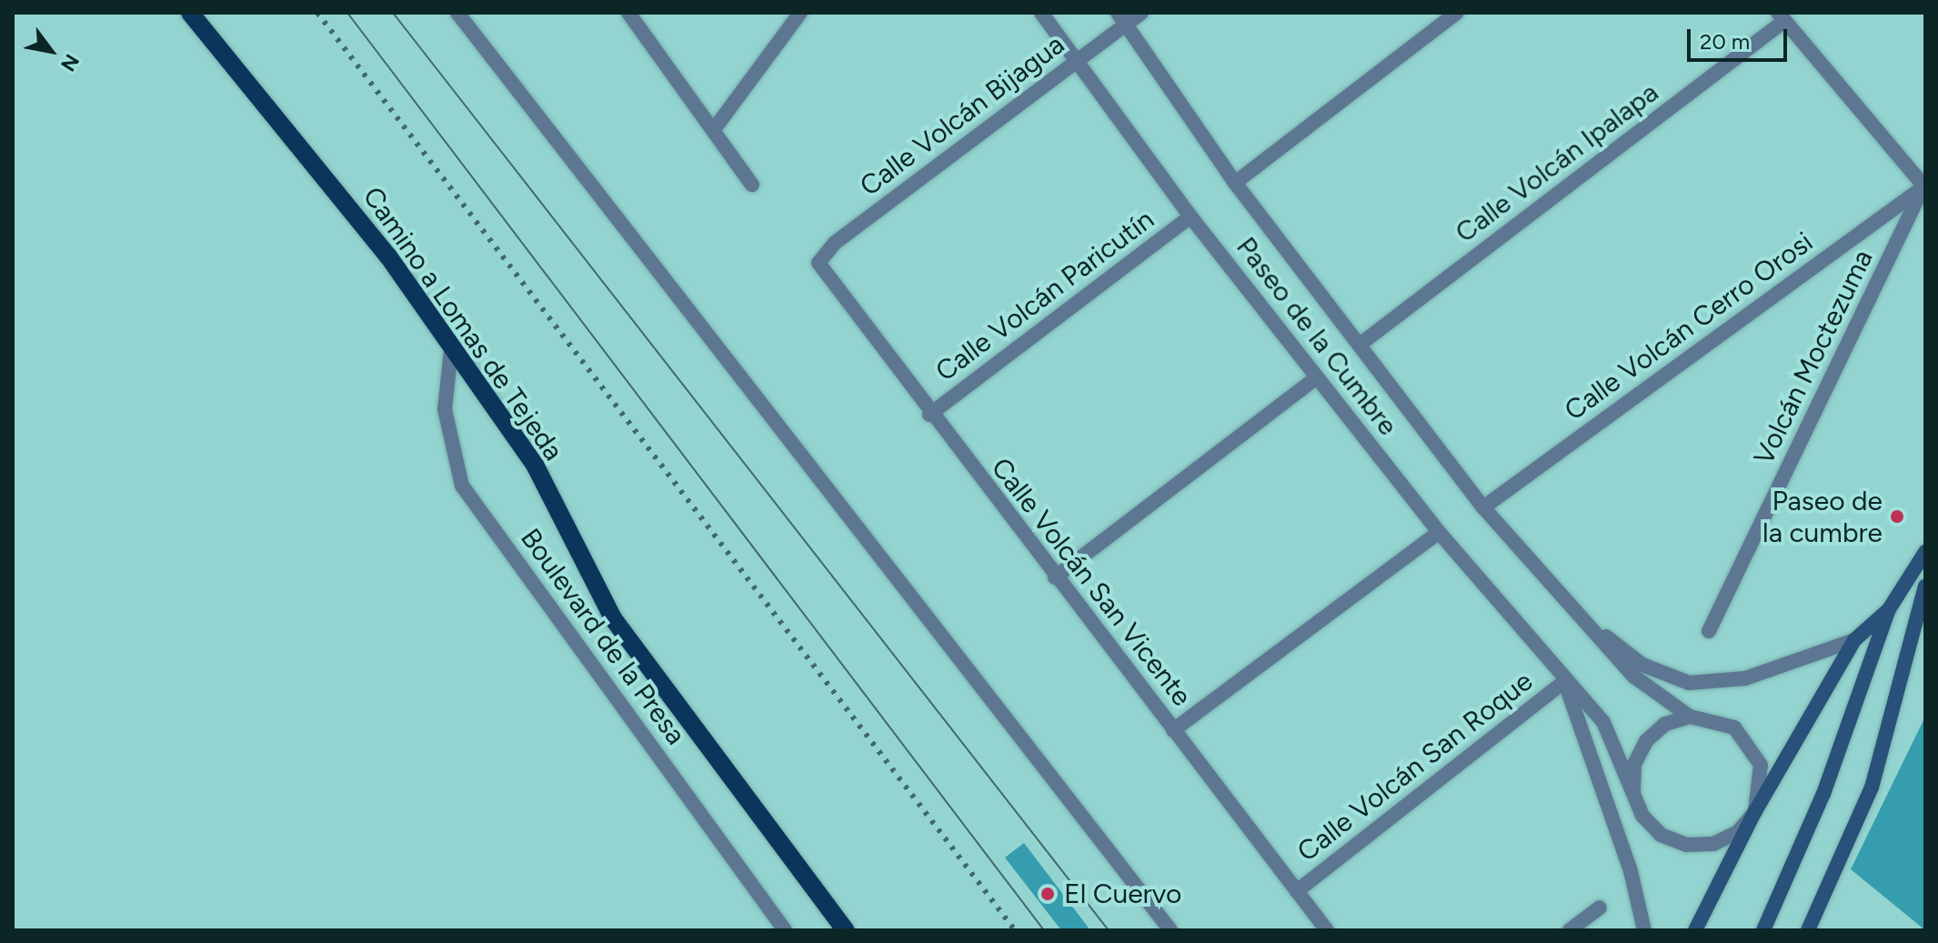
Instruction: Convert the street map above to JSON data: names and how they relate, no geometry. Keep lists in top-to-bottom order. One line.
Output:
{"streets":{"main road":["Camino a Lomas de Tejeda"],"street":["Calle Volcán Bijagua","Calle Volcán Ipalapa","Calle Volcán Paricutín","Calle Volcán Cerro Orosi","Paseo de la Cumbre","Volcán Moctezuma","Calle Volcán San Vicente","Boulevard de la Presa","Calle Volcán San Roque"]},"crossings":[["Calle Volcán Bijagua","Paseo de la Cumbre"],["Calle Volcán Bijagua","Calle Volcán San Vicente"],["Calle Volcán Ipalapa","Paseo de la Cumbre"],["Calle Volcán Paricutín","Paseo de la Cumbre"],["Calle Volcán Paricutín","Calle Volcán San Vicente"],["Camino a Lomas de Tejeda","Boulevard de la Presa"],["Calle Volcán Cerro Orosi","Paseo de la Cumbre"],["Calle Volcán Cerro Orosi","Volcán Moctezuma"],["Paseo de la Cumbre","Calle Volcán San Roque"],["Calle Volcán San Vicente","Calle Volcán San Roque"]],"places":["Paseo de la cumbre","El Cuervo"],"scale_bar":"20 m","north":"bottom right"}
